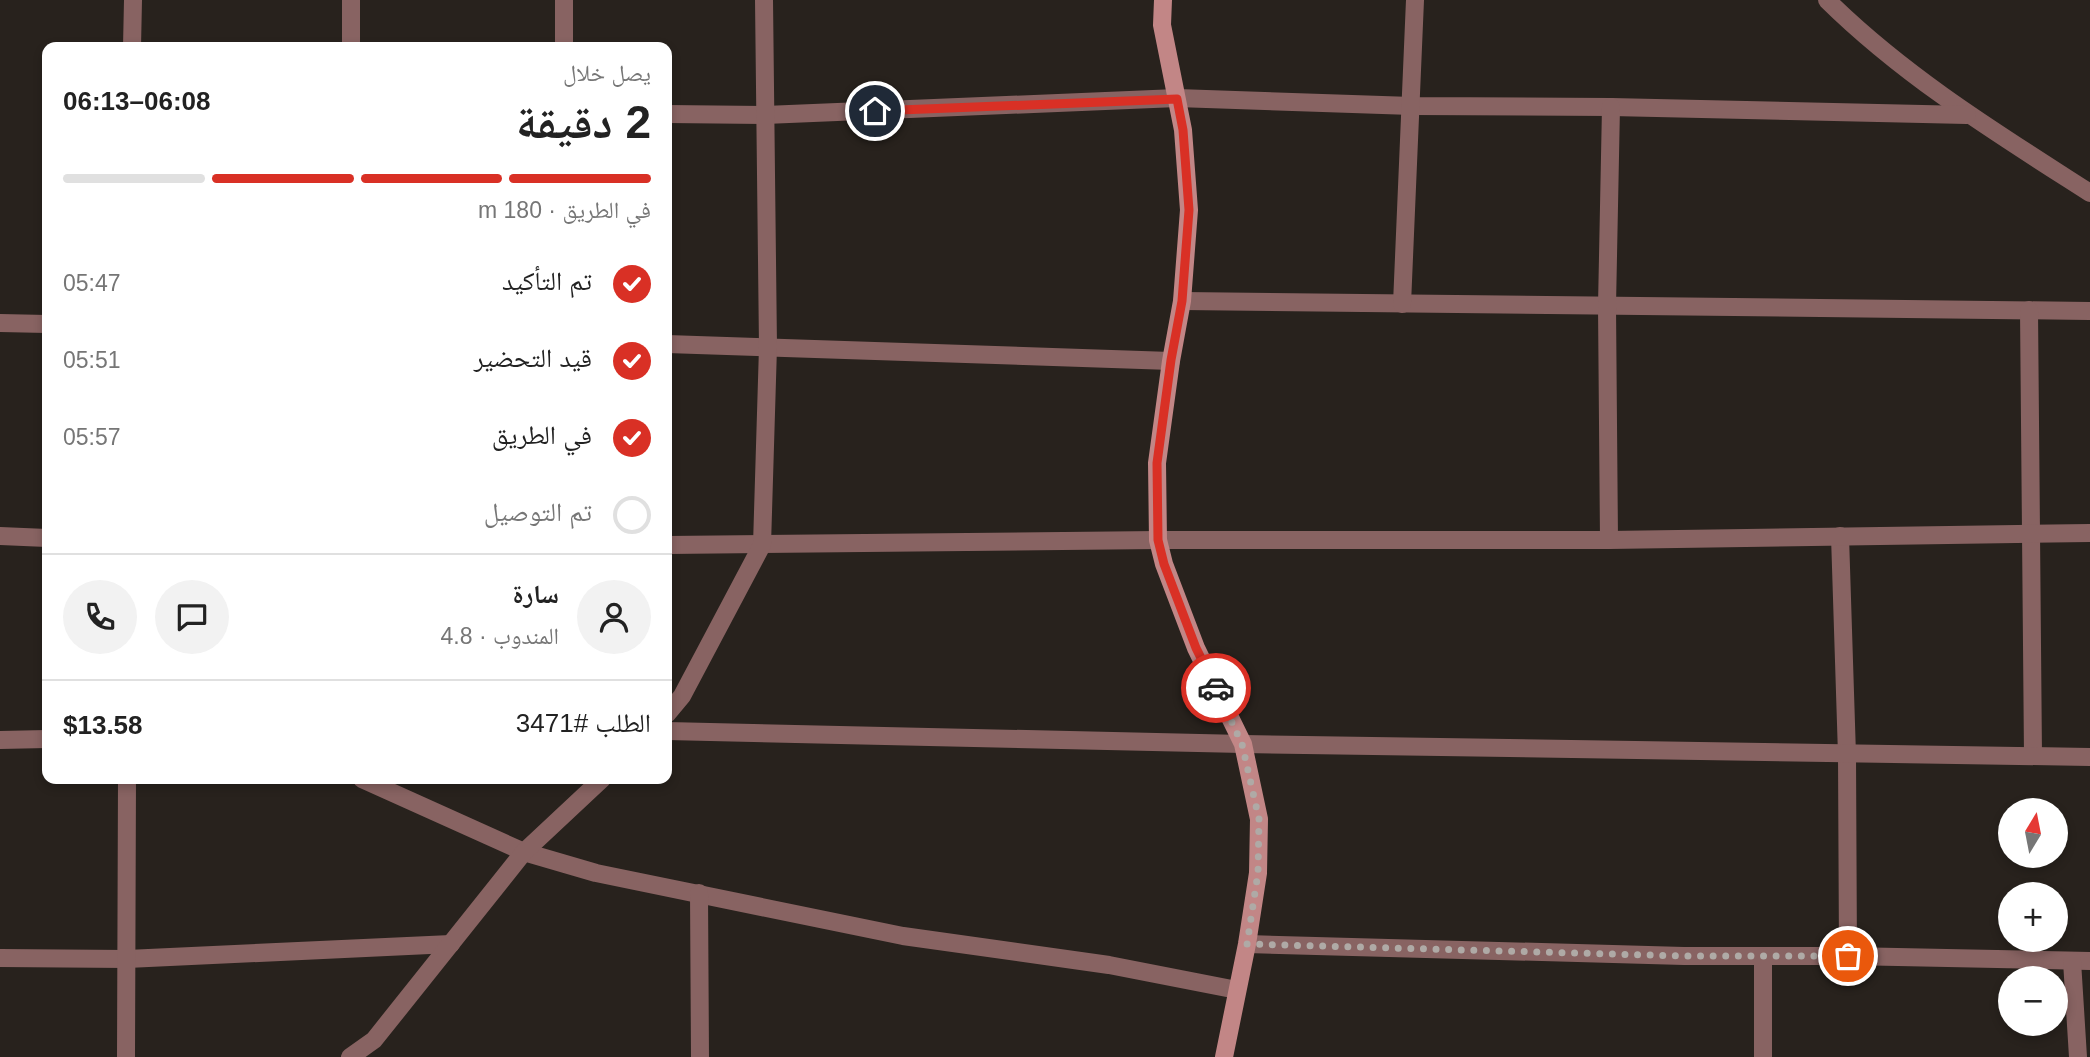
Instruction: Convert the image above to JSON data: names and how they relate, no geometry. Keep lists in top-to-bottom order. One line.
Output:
{"north":"top","page":{"heading":["2 دقيقة","يصل خلال","06:08–06:13"],"panel":["سارة","المندوب · 4.8","الطلب #3471","$13.58"],"bar":"في الطريق · 180 m","list":[["تم التأكيد","05:47"],["قيد التحضير","05:51"],["في الطريق","05:57"],"تم التوصيل"],"map_buttons":["+","−"]}}
